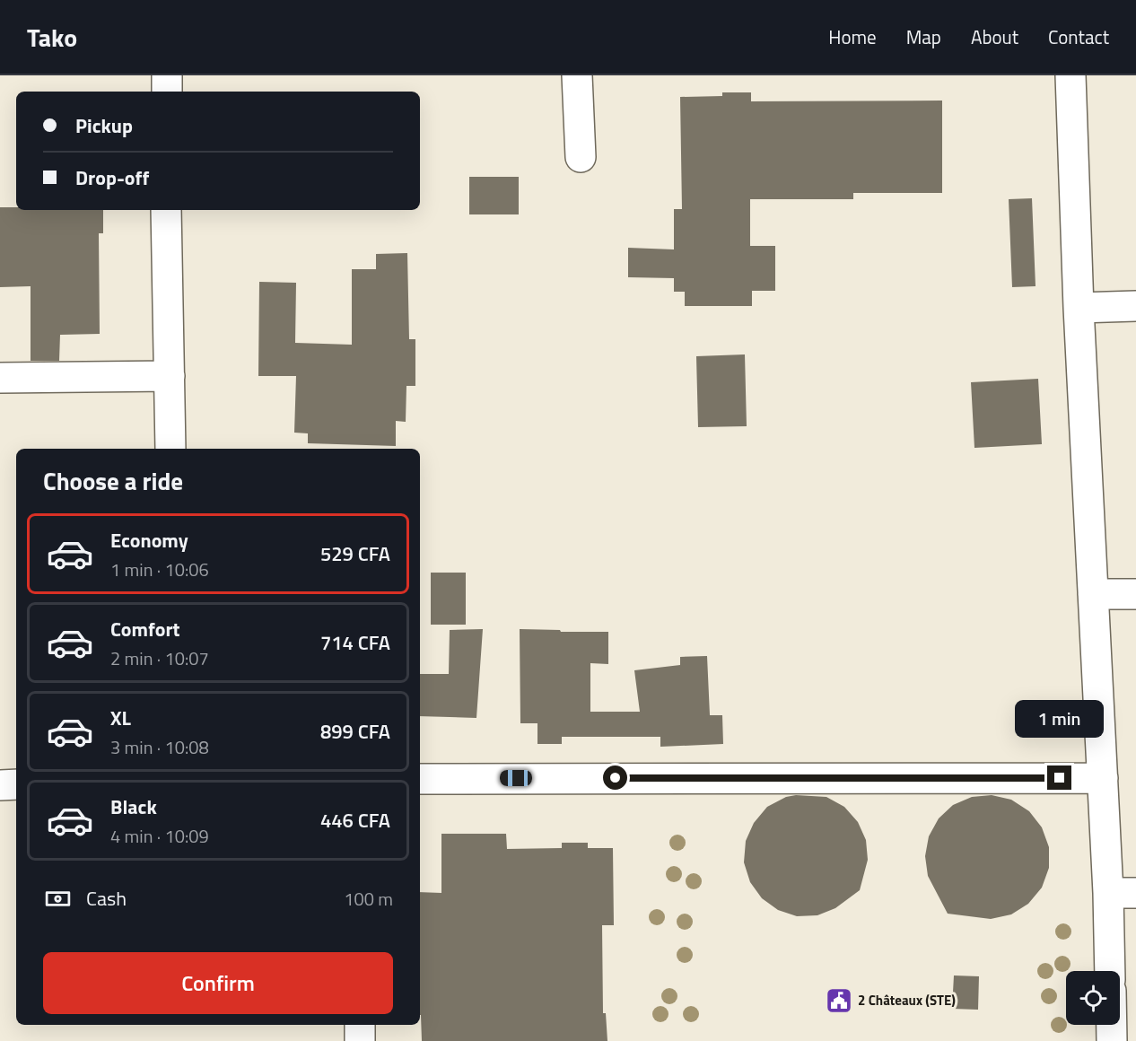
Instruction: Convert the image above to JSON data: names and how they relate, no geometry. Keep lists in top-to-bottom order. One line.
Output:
{"places":{"public building":["2 Châteaux (STE)"]},"page":{"header":"Tako","nav":["Home","Map","About","Contact"],"banner":["Pickup","Drop-off"],"heading":"Choose a ride","list":[{"name":"Economy","note":"1 min · 10:06","value":"529 CFA"},{"name":"Comfort","note":"2 min · 10:07","value":"714 CFA"},{"name":"XL","note":"3 min · 10:08","value":"899 CFA"},{"name":"Black","note":"4 min · 10:09","value":"446 CFA"}],"bubble":"1 min","pay":["Cash","100 m"],"buttons":"Confirm"}}
